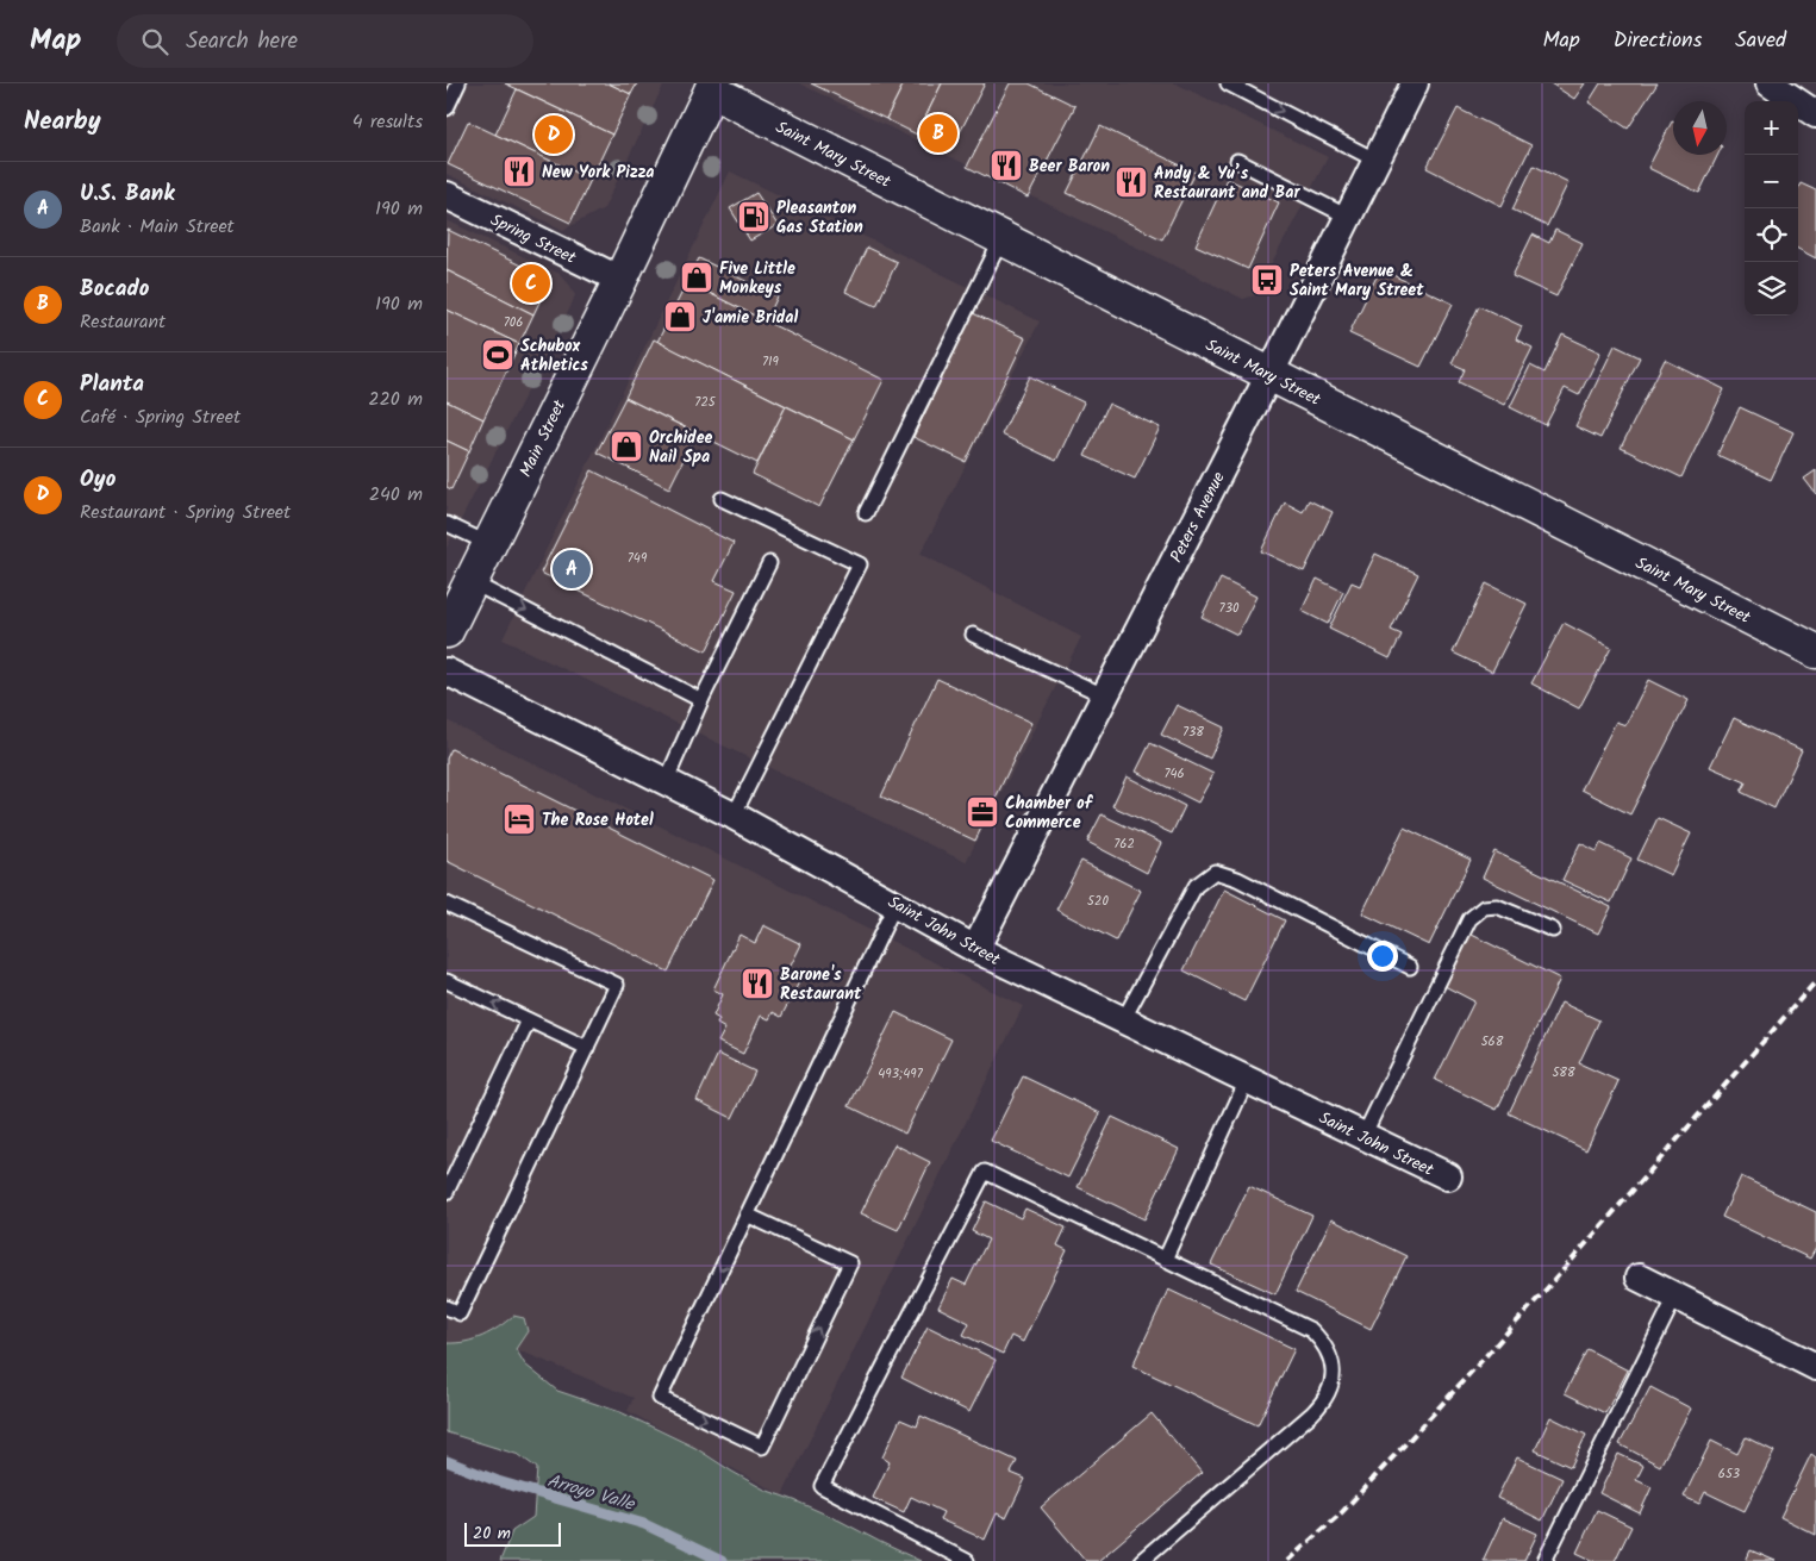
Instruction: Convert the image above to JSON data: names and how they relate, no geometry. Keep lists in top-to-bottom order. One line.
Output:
{"streets":{"street":["Saint Mary Street","Spring Street","Main Street","Peters Avenue","Saint John Street"]},"crossings":[["Saint Mary Street","Main Street"],["Saint Mary Street","Peters Avenue"],["Spring Street","Main Street"],["Peters Avenue","Saint John Street"]],"water":["Arroyo Valle"],"places":{"restaurant":["Beer Baron","New York Pizza","Andy & Yu’s Restaurant and Bar","Barone's Restaurant"],"fuel station":["Pleasanton Gas Station"],"shop":["Five Little Monkeys","J'amie Bridal","Orchidee Nail Spa"],"bus stop":["Peters Avenue & Saint Mary Street"],"sports":["Schubox Athletics"],"office":["Chamber of Commerce"],"hotel":["The Rose Hotel"]},"house_numbers":["706","719","725","749","730","738","746","762","520","568","588","493;497","653"],"scale_bar":"20 m","north":"bottom","page":{"header":"Map","search":"Search here","nav":["Map","Directions","Saved"],"heading":["Nearby","4 results"],"map_buttons":["+","−"],"pins":["B","D","C","A"],"list":[{"mark":"A","name":"U.S. Bank","note":"Bank · Main Street","value":"190 m"},{"mark":"B","name":"Bocado","note":"Restaurant","value":"190 m"},{"mark":"C","name":"Planta","note":"Café · Spring Street","value":"220 m"},{"mark":"D","name":"Oyo","note":"Restaurant · Spring Street","value":"240 m"}],"scale":"20 m"}}
